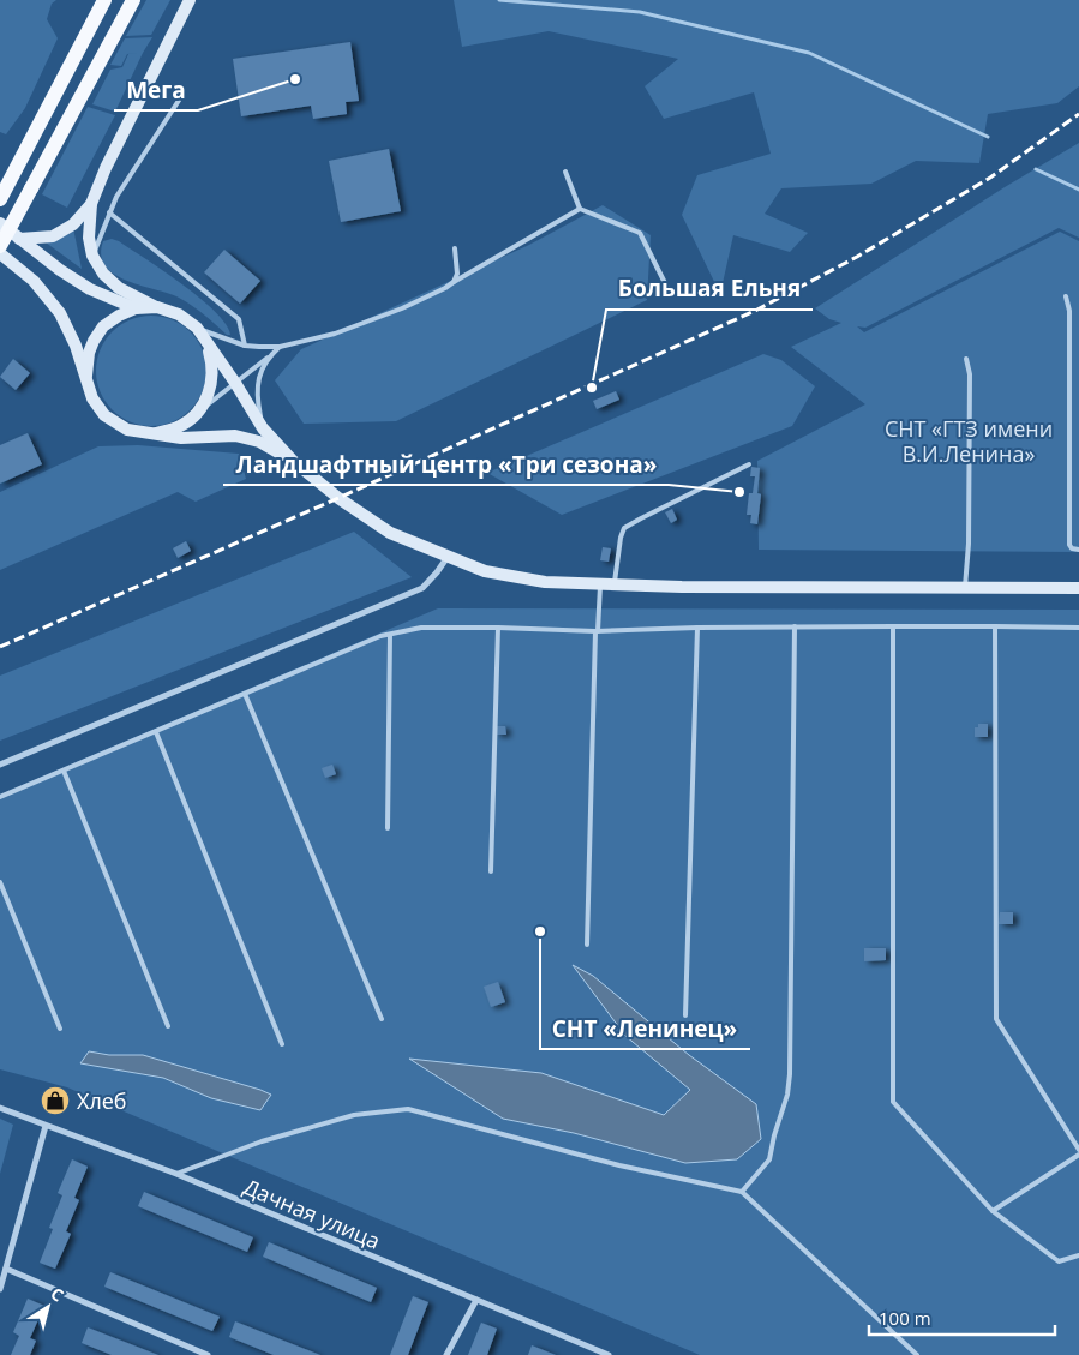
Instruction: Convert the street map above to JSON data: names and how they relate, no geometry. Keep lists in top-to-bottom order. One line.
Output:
{"streets":{"street":["Дачная улица"]},"parks":["СНТ «ГТЗ имени В.И.Ленина»"],"places":{"other":["Мега","Большая Ельня","Ландшафтный центр «Три сезона»","СНТ «Ленинец»"],"shop":["Хлеб"]},"scale_bar":"100 m","north":"top right"}
